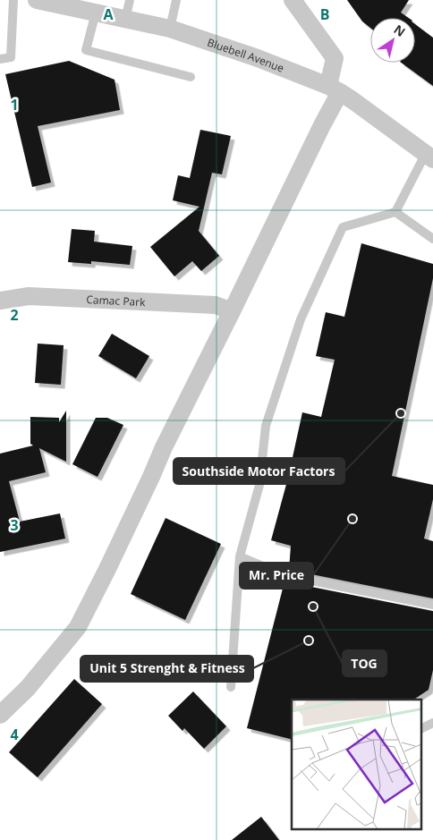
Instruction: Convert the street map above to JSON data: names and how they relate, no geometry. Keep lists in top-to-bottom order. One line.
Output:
{"streets":{"street":["Bluebell Avenue","Camac Park"]},"places":["Southside Motor Factors","Mr. Price","TOG","Unit 5 Strenght & Fitness"],"north":"top right","grid":{"columns":["A","B"],"rows":["1","2","3","4"]}}
